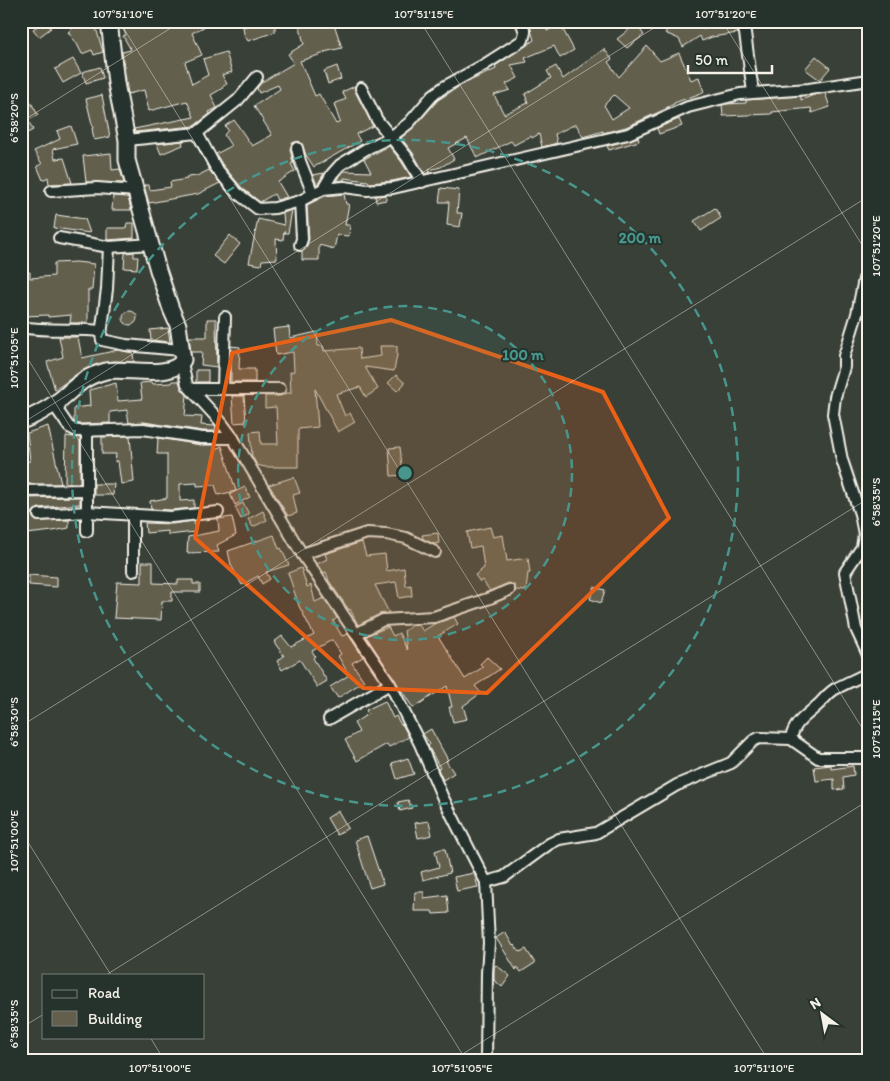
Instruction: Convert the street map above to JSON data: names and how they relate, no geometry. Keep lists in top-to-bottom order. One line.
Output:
{"legend":["Road","Building"],"scale_bar":"50 m","north":"top left","coordinates":["107°51'10\"E","107°51'15\"E","107°51'20\"E","6°58'20\"S","107°51'05\"E","6°58'35\"S","6°58'30\"S","107°51'00\"E"],"rings":["200 m","100 m"]}
